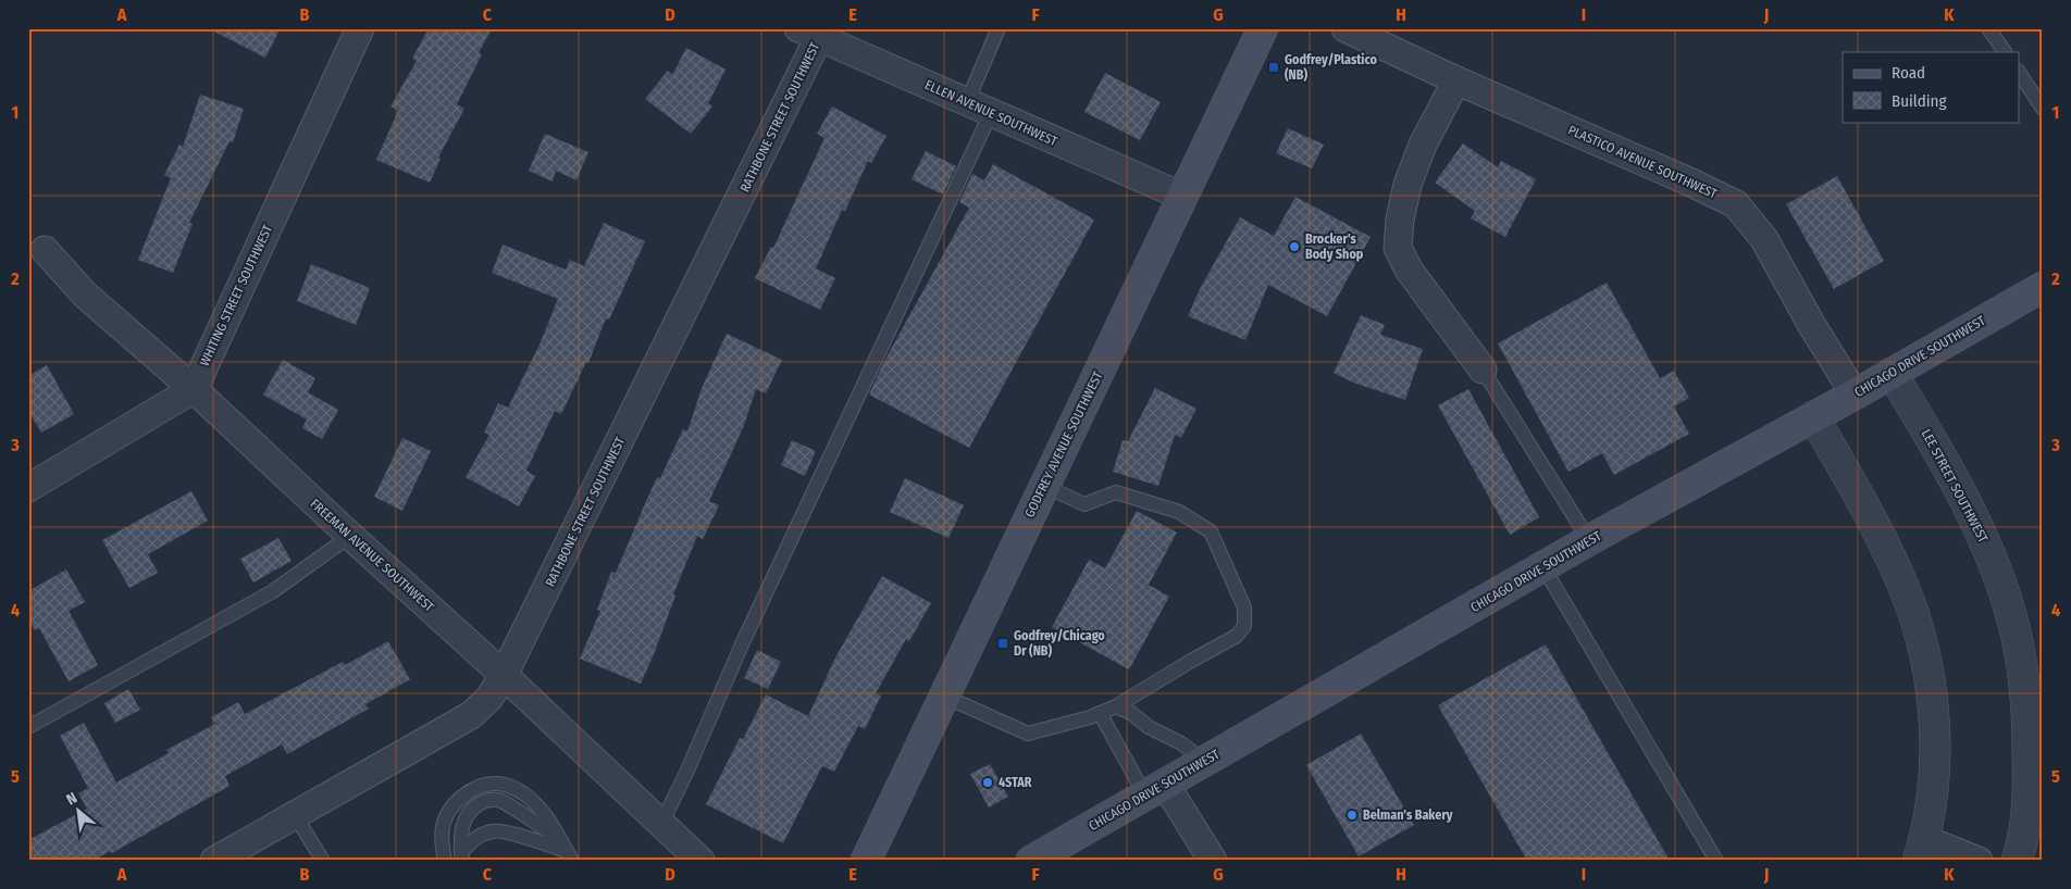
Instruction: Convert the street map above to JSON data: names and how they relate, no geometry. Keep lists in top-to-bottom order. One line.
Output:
{"streets":{"main road":["CHICAGO DRIVE SOUTHWEST","GODFREY AVENUE SOUTHWEST"],"street":["ELLEN AVENUE SOUTHWEST","RATHBONE STREET SOUTHWEST","PLASTICO AVENUE SOUTHWEST","WHITING STREET SOUTHWEST","LEE STREET SOUTHWEST","FREEMAN AVENUE SOUTHWEST"]},"crossings":[["ELLEN AVENUE SOUTHWEST","RATHBONE STREET SOUTHWEST"],["ELLEN AVENUE SOUTHWEST","GODFREY AVENUE SOUTHWEST"],["RATHBONE STREET SOUTHWEST","FREEMAN AVENUE SOUTHWEST"],["PLASTICO AVENUE SOUTHWEST","CHICAGO DRIVE SOUTHWEST"],["WHITING STREET SOUTHWEST","FREEMAN AVENUE SOUTHWEST"],["CHICAGO DRIVE SOUTHWEST","LEE STREET SOUTHWEST"]],"places":{"transit":["Godfrey/Plastico (NB)","Godfrey/Chicago Dr (NB)"],"other":["Brocker's Body Shop","4STAR","Belman's Bakery"]},"legend":["Road","Building"],"north":"top left","grid":{"columns":["A","B","C","D","E","F","G","H","I","J","K"],"rows":["1","2","3","4","5"]}}
